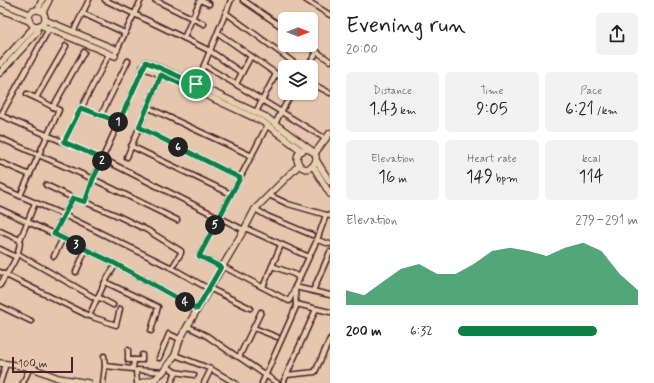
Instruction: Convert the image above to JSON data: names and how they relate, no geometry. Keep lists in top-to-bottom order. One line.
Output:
{"scale_bar":"100 m","north":"right","page":{"heading":["Evening run","20:00"],"stats":[["Distance","1.43 km"],["Time","9:05"],["Pace","6:21 /km"],["Elevation","16 m"],["Heart rate","149 bpm"],["kcal","114"]],"pins":["1","6","2","5","3","4"],"chart":["Elevation","279–291 m"],"list":[{"name":"200 m","note":"6:32"}],"scale":"100 m"}}
